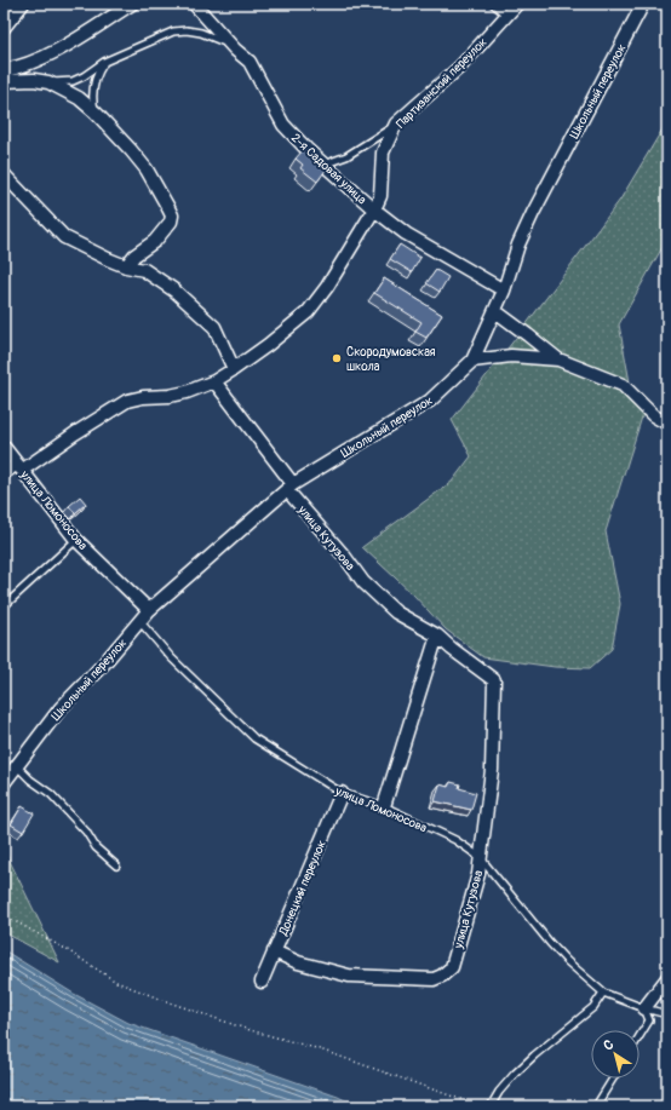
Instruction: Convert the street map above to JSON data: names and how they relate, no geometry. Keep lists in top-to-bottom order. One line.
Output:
{"streets":{"street":["Партизанский переулок","Школьный переулок","2-я Садовая улица","улица Ломоносова","улица Кутузова","Донецкий переулок"]},"crossings":[["Партизанский переулок","2-я Садовая улица"],["Партизанский переулок","улица Ломоносова"],["Партизанский переулок","улица Кутузова"],["Школьный переулок","2-я Садовая улица"],["Школьный переулок","улица Ломоносова"],["Школьный переулок","улица Кутузова"],["улица Ломоносова","улица Кутузова"],["улица Ломоносова","Донецкий переулок"],["улица Кутузова","Донецкий переулок"]],"places":["Скородумовская школа"],"north":"top left"}
